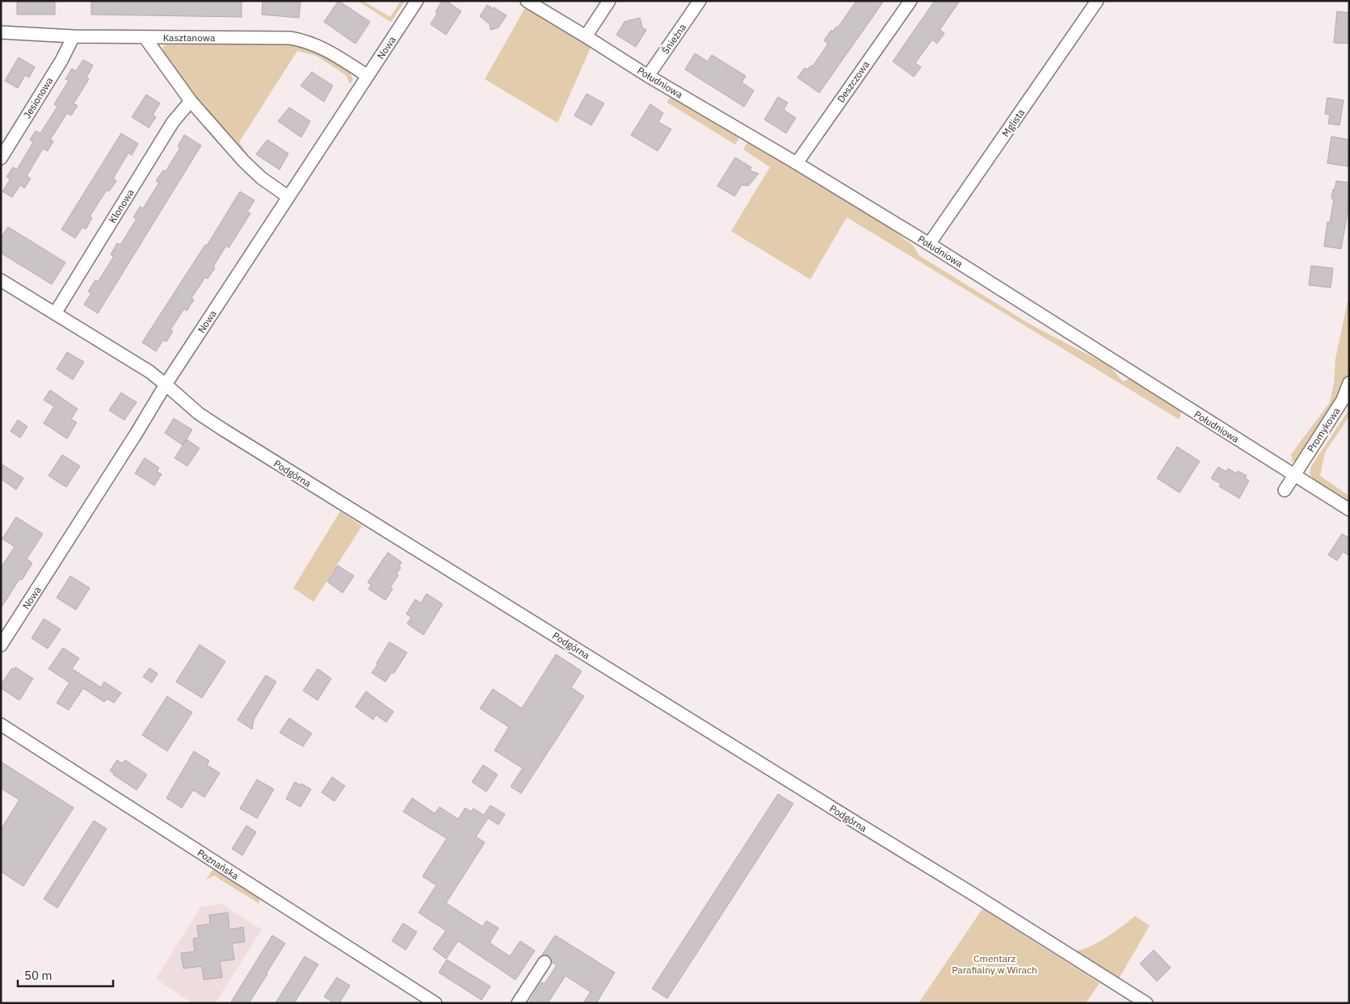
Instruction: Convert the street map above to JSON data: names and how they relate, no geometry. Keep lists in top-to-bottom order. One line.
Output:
{"streets":{"street":["Kasztanowa","Śnieżna","Nowa","Deszczowa","Południowa","Jesionowa","Mglista","Klonowa","Promykowa","Podgórna","Poznańska"]},"crossings":[["Kasztanowa","Nowa"],["Kasztanowa","Jesionowa"],["Śnieżna","Południowa"],["Nowa","Podgórna"],["Deszczowa","Południowa"],["Południowa","Mglista"],["Południowa","Promykowa"],["Klonowa","Podgórna"]],"parks":["Cmentarz Parafialny w Wirach"],"scale_bar":"50 m"}
